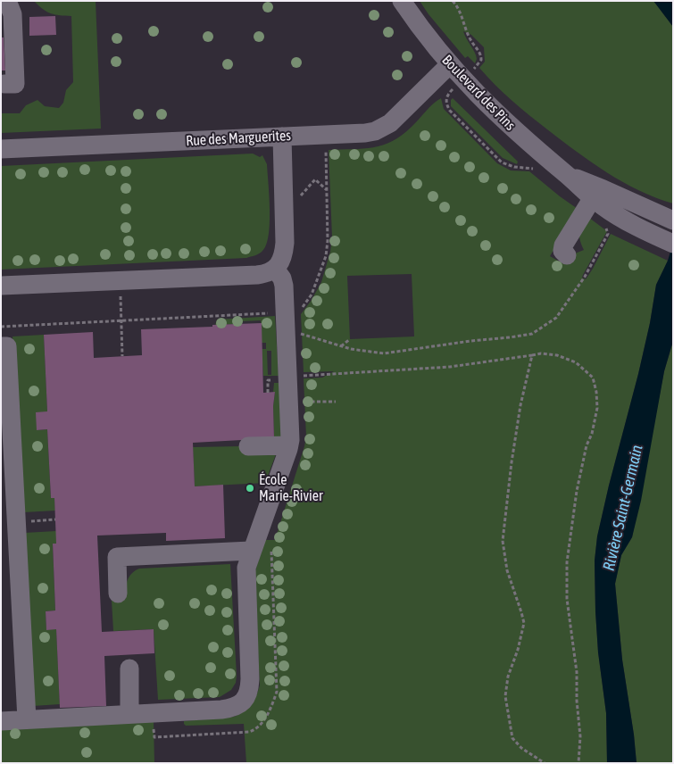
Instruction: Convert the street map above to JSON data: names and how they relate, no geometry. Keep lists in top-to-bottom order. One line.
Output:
{"streets":{"street":["Boulevard des Pins","Rue des Marguerites"]},"crossings":[["Boulevard des Pins","Rue des Marguerites"]],"water":["Rivière Saint-Germain"],"places":["École Marie-Rivier"]}
